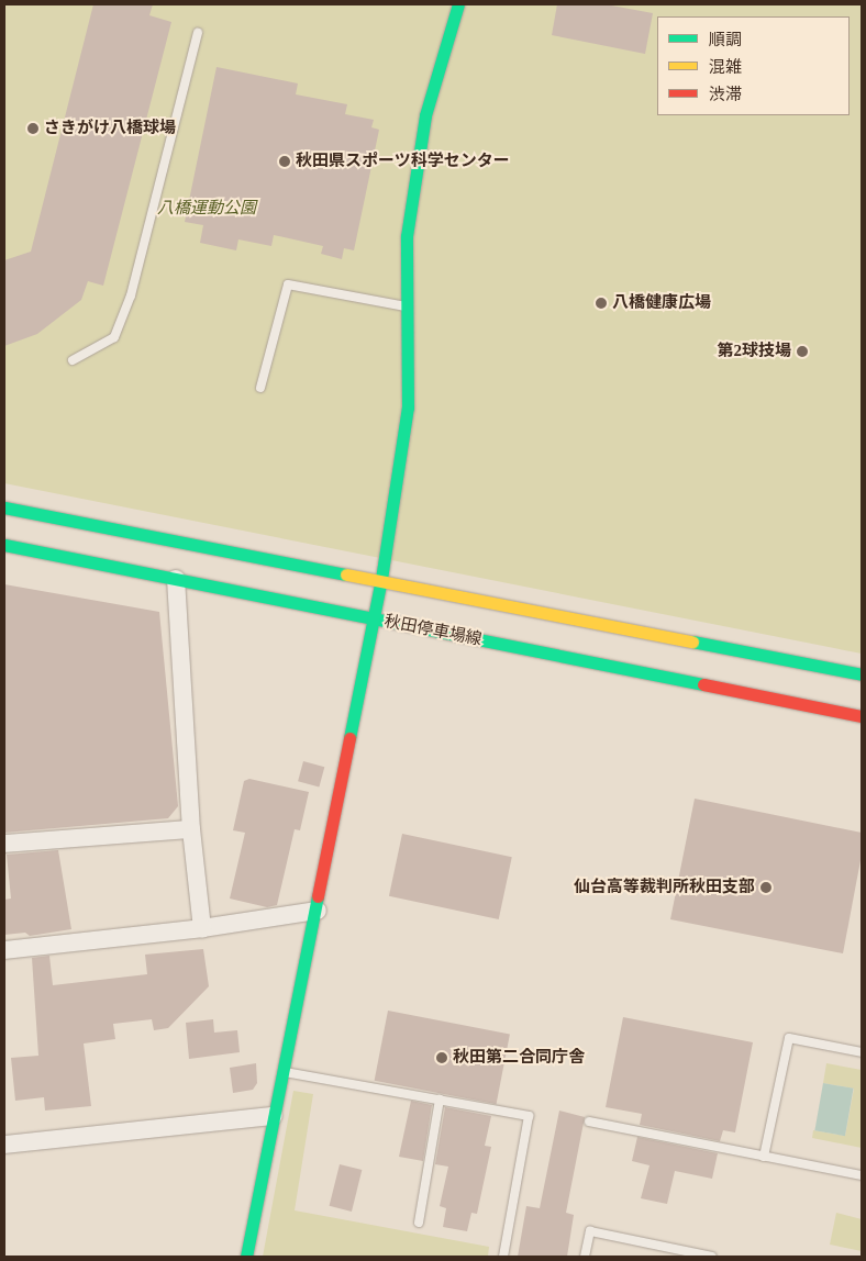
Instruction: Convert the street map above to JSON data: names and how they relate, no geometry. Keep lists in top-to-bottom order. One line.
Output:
{"streets":{"main road":["秋田停車場線"]},"parks":["八橋運動公園"],"places":["さきがけ八橋球場","秋田県スポーツ科学センター","八橋健康広場","第2球技場","仙台高等裁判所秋田支部","秋田第二合同庁舎"],"legend":["順調","混雑","渋滞"]}
